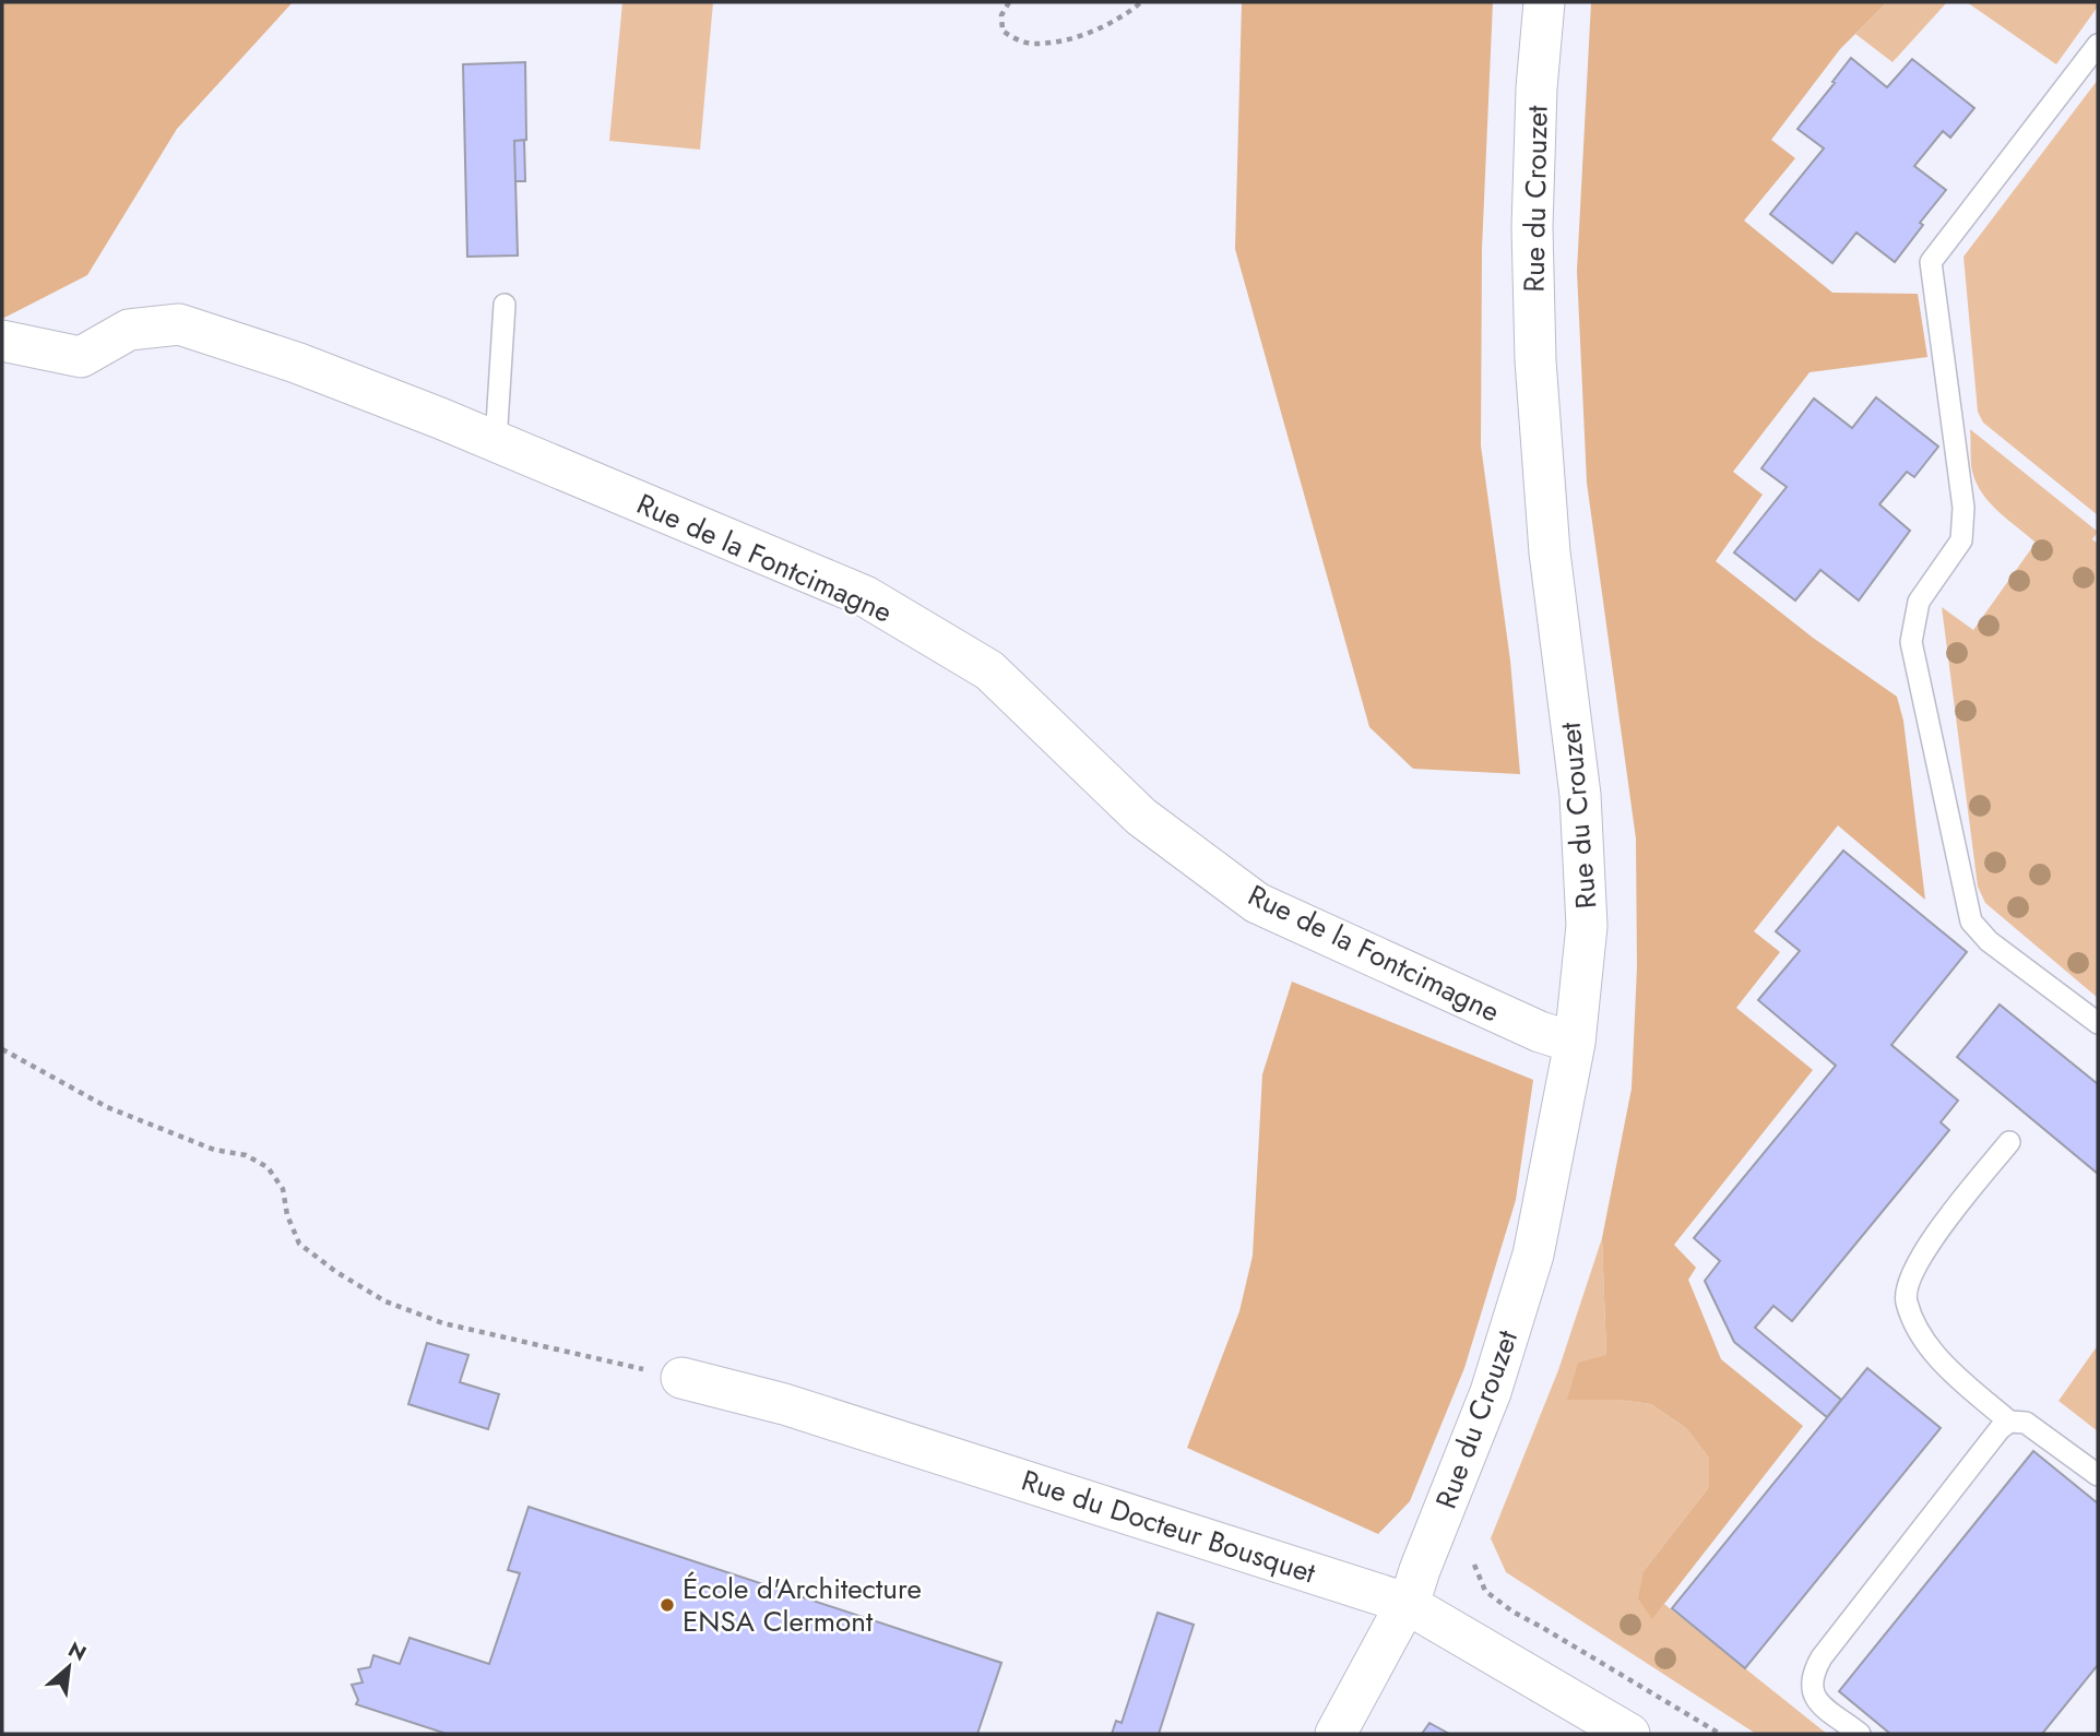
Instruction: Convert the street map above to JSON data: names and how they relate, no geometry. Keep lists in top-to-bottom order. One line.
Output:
{"streets":{"street":["Rue du Crouzet","Rue de la Fontcimagne","Rue du Docteur Bousquet"]},"crossings":[["Rue du Crouzet","Rue de la Fontcimagne"],["Rue du Crouzet","Rue du Docteur Bousquet"]],"places":["École d'Architecture ENSA Clermont"],"north":"top right"}
